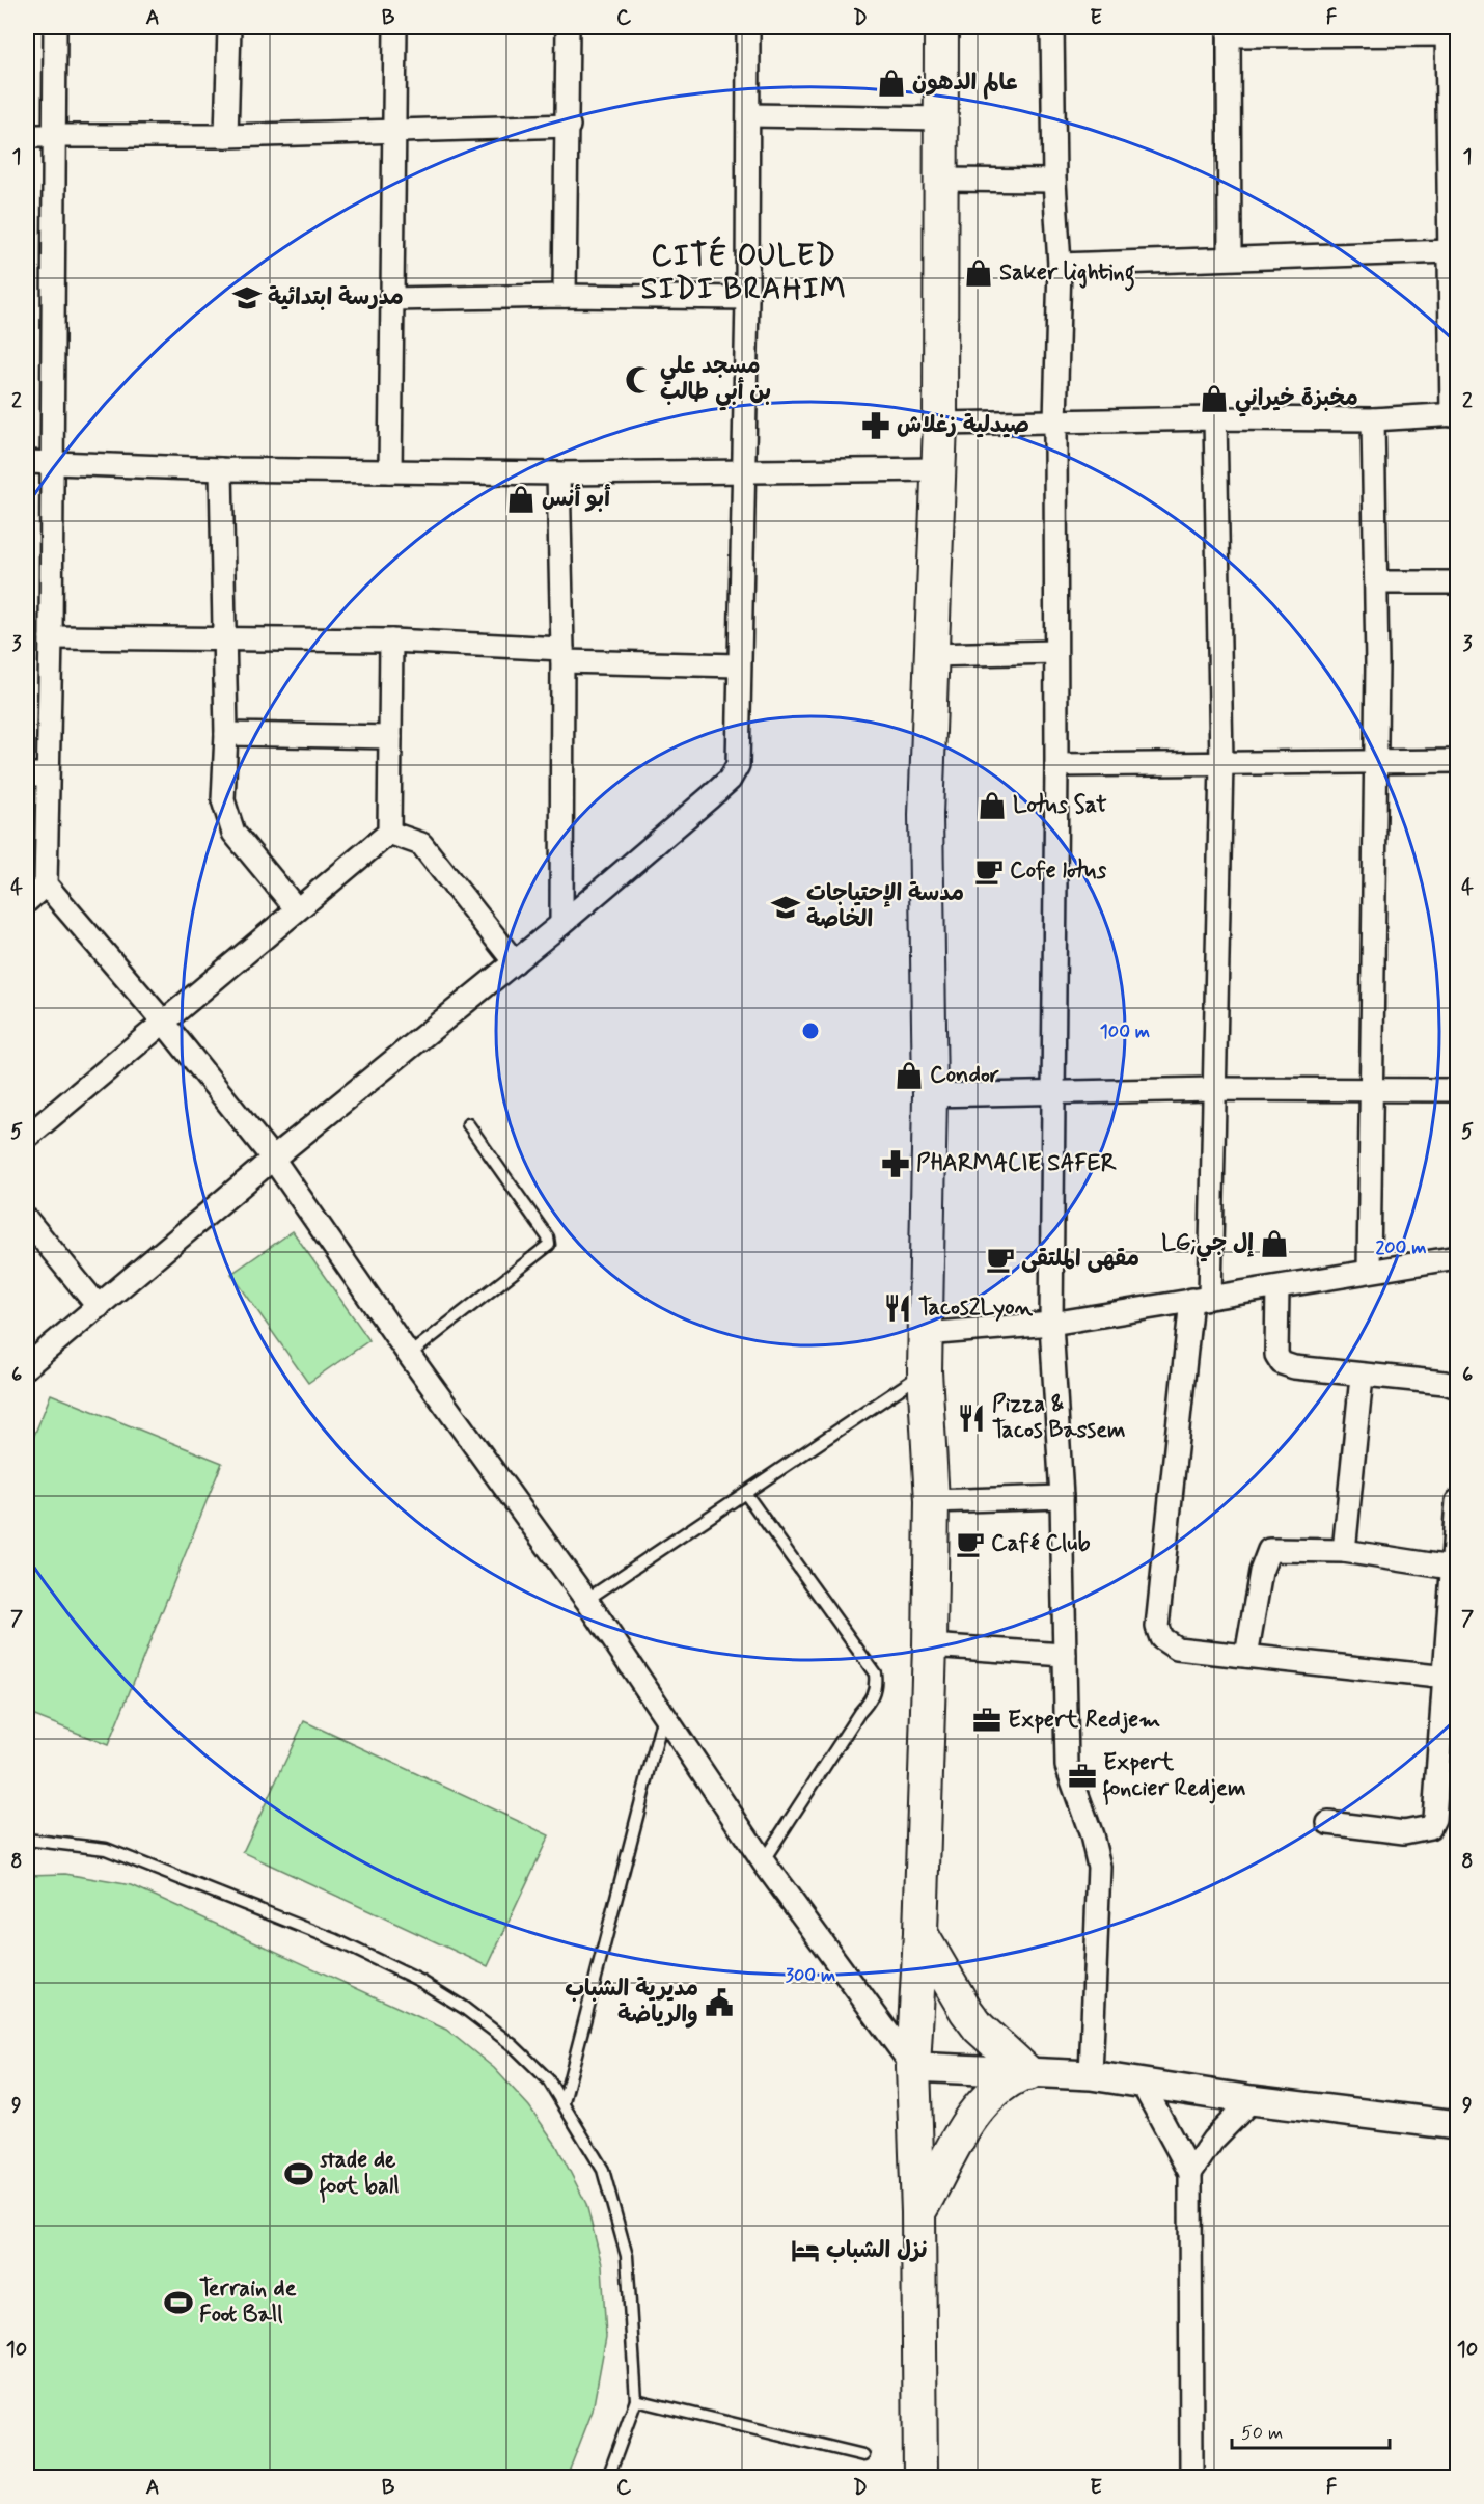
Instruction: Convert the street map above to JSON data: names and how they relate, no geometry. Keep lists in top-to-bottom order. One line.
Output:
{"districts":["CITÉ OULED SIDI BRAHIM"],"places":{"shop":["عالم الدهون","Saker lighting","مخبزة خيراني","أبو أنس","Lotus Sat","Condor","LG;إل جي"],"school or university":["مدرسة ابتدائية","مدسة الإحتياجات الخاصة"],"mosque":["مسجد علي بن أبي طالب"],"pharmacy":["صيدلية زغلاش","PHARMACIE SAFER"],"cafe":["Cofe lotus","مقهى الملتقى","Café Club"],"restaurant":["Tacos2Lyon","Pizza & Tacos Bassem"],"office":["Expert Redjem","Expert foncier Redjem"],"public building":["مديرية الشباب والرياضة"],"sports":["stade de foot ball","Terrain de Foot Ball"],"hotel":["نزل الشباب"]},"scale_bar":"50 m","grid":{"columns":["A","B","C","D","E","F"],"rows":["1","2","3","4","5","6","7","8","9","10"]},"rings":["100 m","200 m","300 m"]}
